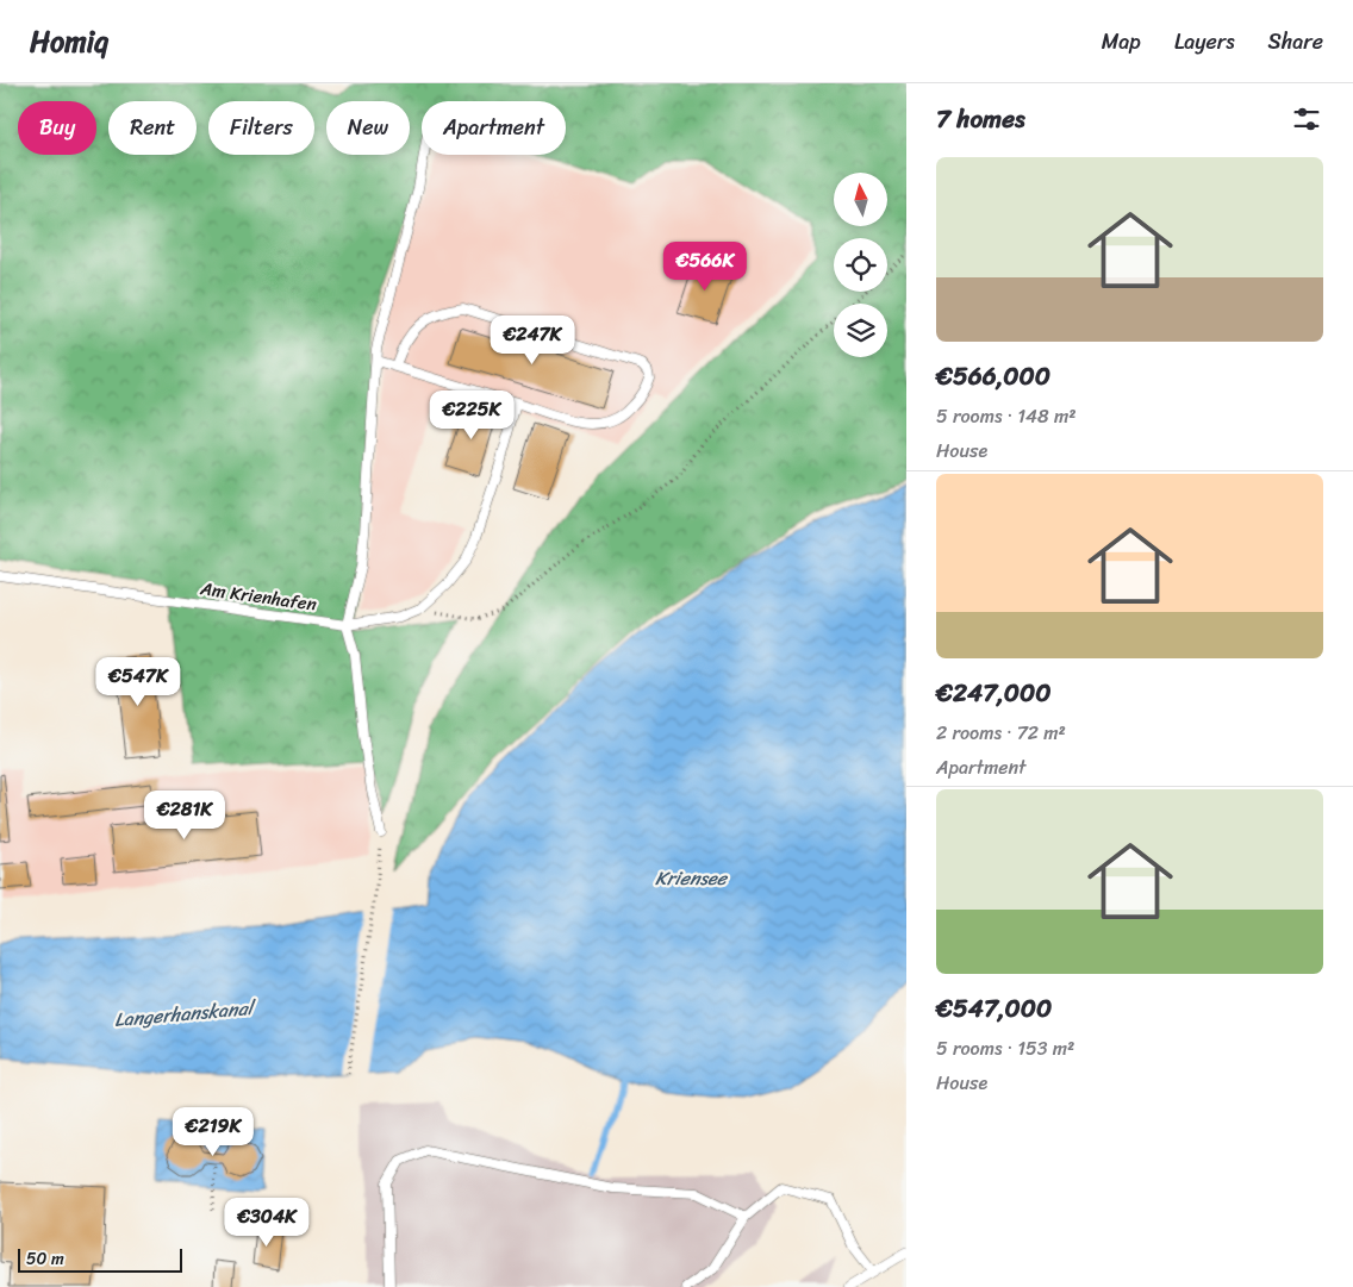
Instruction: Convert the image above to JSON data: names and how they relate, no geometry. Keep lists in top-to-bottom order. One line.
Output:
{"streets":{"lane":["Am Krienhafen"]},"water":["Kriensee","Langerhanskanal"],"scale_bar":"50 m","north":"top","page":{"header":"Homiq","nav":["Map","Layers","Share"],"heading":"7 homes","chip":["Buy","Rent","Filters","New","Apartment"],"list":[{"name":"€566,000","note":"5 rooms · 148 m² · House"},{"name":"€247,000","note":"2 rooms · 72 m² · Apartment"},{"name":"€547,000","note":"5 rooms · 153 m² · House"}],"price":["€566K","€247K","€225K","€547K","€281K","€219K","€304K"],"scale":"50 m"}}
